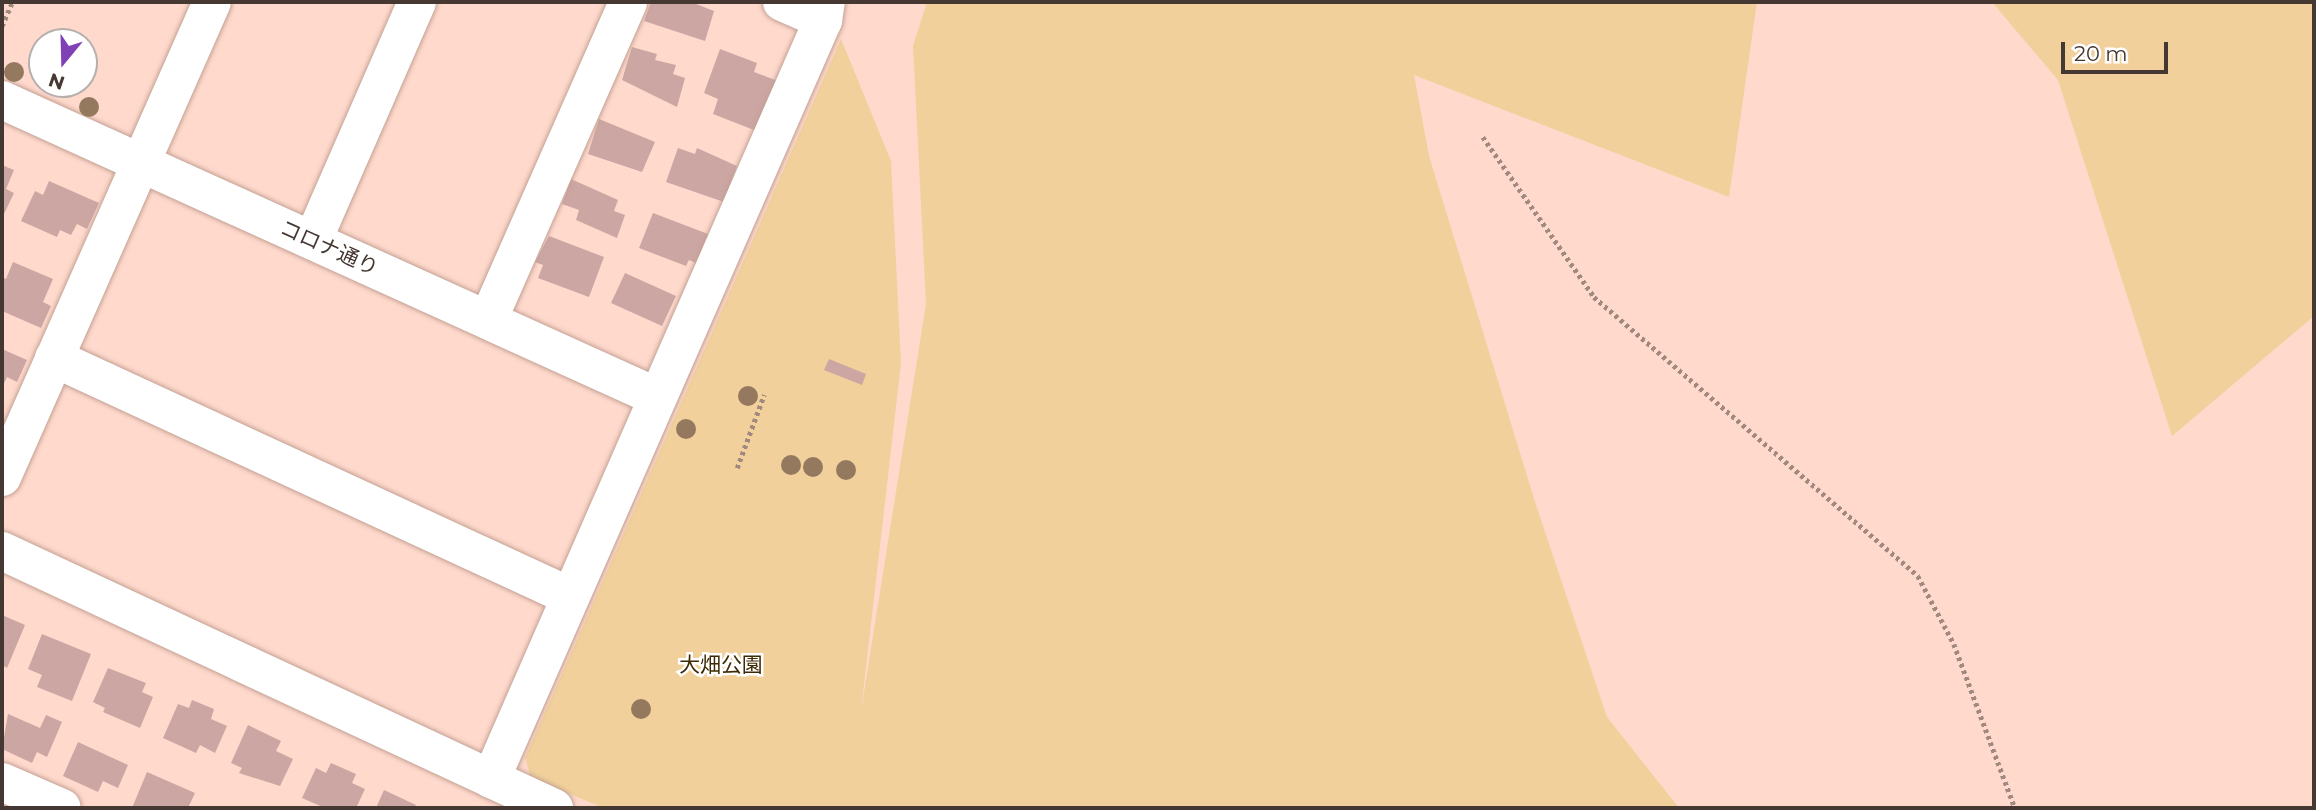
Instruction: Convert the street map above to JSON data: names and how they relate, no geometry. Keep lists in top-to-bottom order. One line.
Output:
{"streets":{"street":["コロナ通り"]},"parks":["大畑公園"],"scale_bar":"20 m","north":"bottom"}
